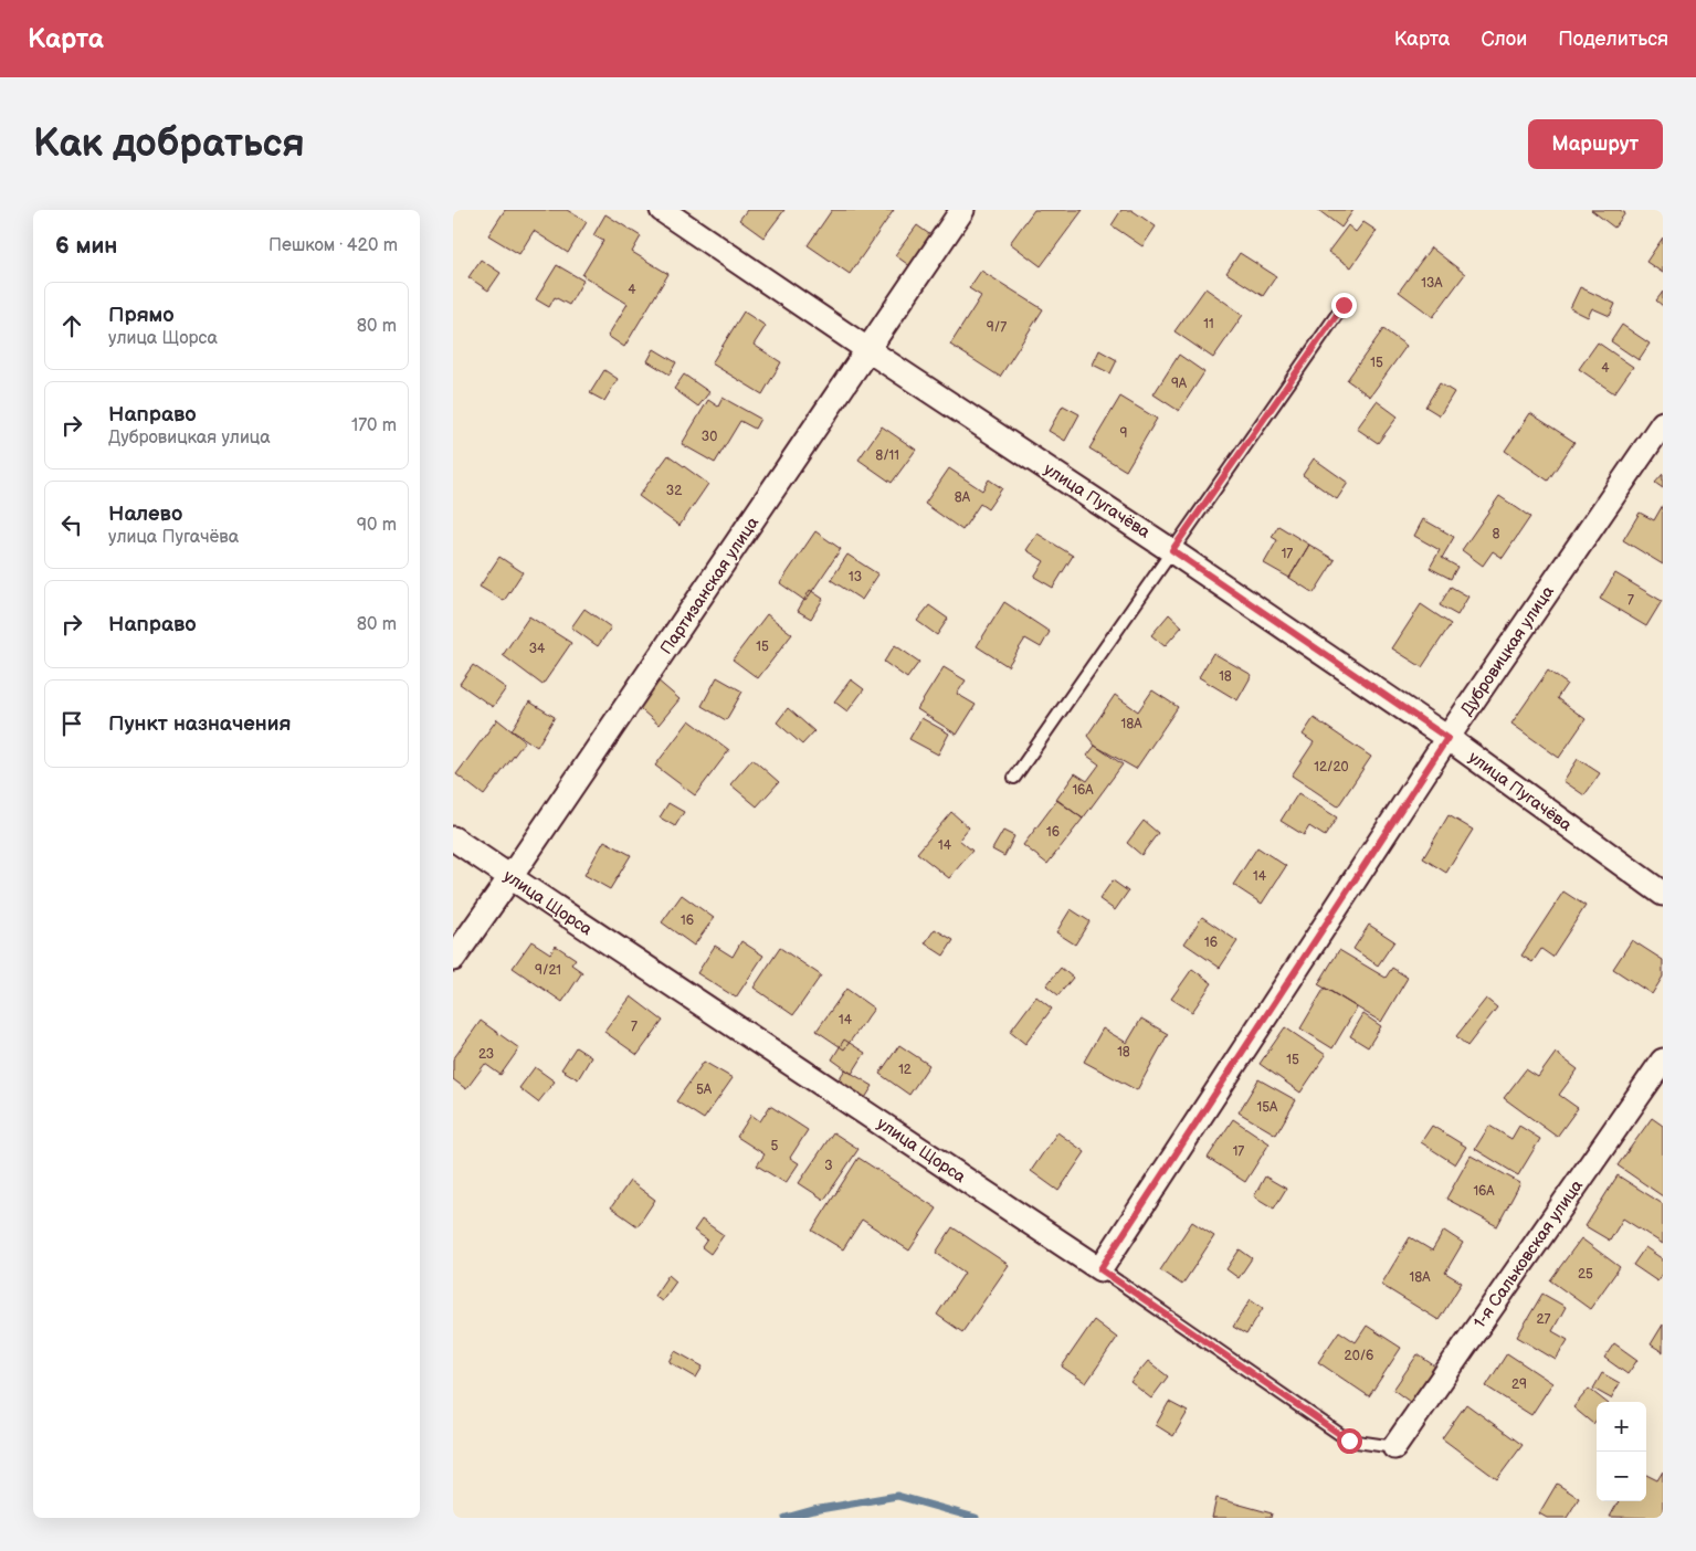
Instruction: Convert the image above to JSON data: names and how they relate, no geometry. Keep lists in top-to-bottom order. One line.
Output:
{"streets":{"street":["улица Пугачёва","Партизанская улица","Дубровицкая улица","улица Щорса","1-я Сальковская улица"]},"crossings":[["улица Пугачёва","Партизанская улица"],["улица Пугачёва","Дубровицкая улица"],["Партизанская улица","улица Щорса"],["Дубровицкая улица","улица Щорса"],["улица Щорса","1-я Сальковская улица"]],"house_numbers":["13А","4","11","9/7","15","4","9А","9","30","8/11","32","8А","8","17","13","7","15","34","18","18А","12/20","16А","16","14","14","16","16","9/21","14","7","18","23","15","12","5А","15А","5","17","3","16А","25","18А","27","20/6","29"],"page":{"header":"Карта","nav":["Карта","Слои","Поделиться"],"buttons":"Маршрут","title":"Как добраться","heading":["6 мин","Пешком · 420 m"],"list":[["Прямо","улица Щорса","80 m"],["Направо","Дубровицкая улица","170 m"],["Налево","улица Пугачёва","90 m"],["Направо","80 m"],"Пункт назначения"],"map_buttons":["+","−"]}}
